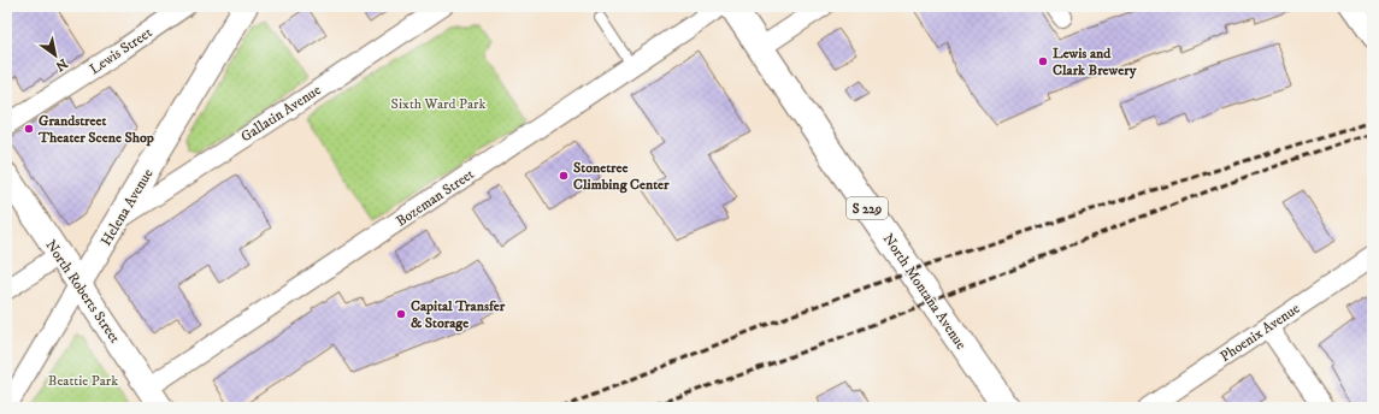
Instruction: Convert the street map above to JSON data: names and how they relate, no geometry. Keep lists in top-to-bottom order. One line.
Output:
{"streets":{"main road":["S 229","North Montana Avenue"],"street":["Lewis Street","Gallatin Avenue","Bozeman Street","Helena Avenue","North Roberts Street","Phoenix Avenue"]},"crossings":[["Gallatin Avenue","Helena Avenue"],["Bozeman Street","North Roberts Street"],["Helena Avenue","North Roberts Street"]],"parks":["Sixth Ward Park","Beattie Park"],"places":["Lewis and Clark Brewery","Grandstreet Theater Scene Shop","Stonetree Climbing Center","Capital Transfer & Storage"],"north":"bottom right"}
